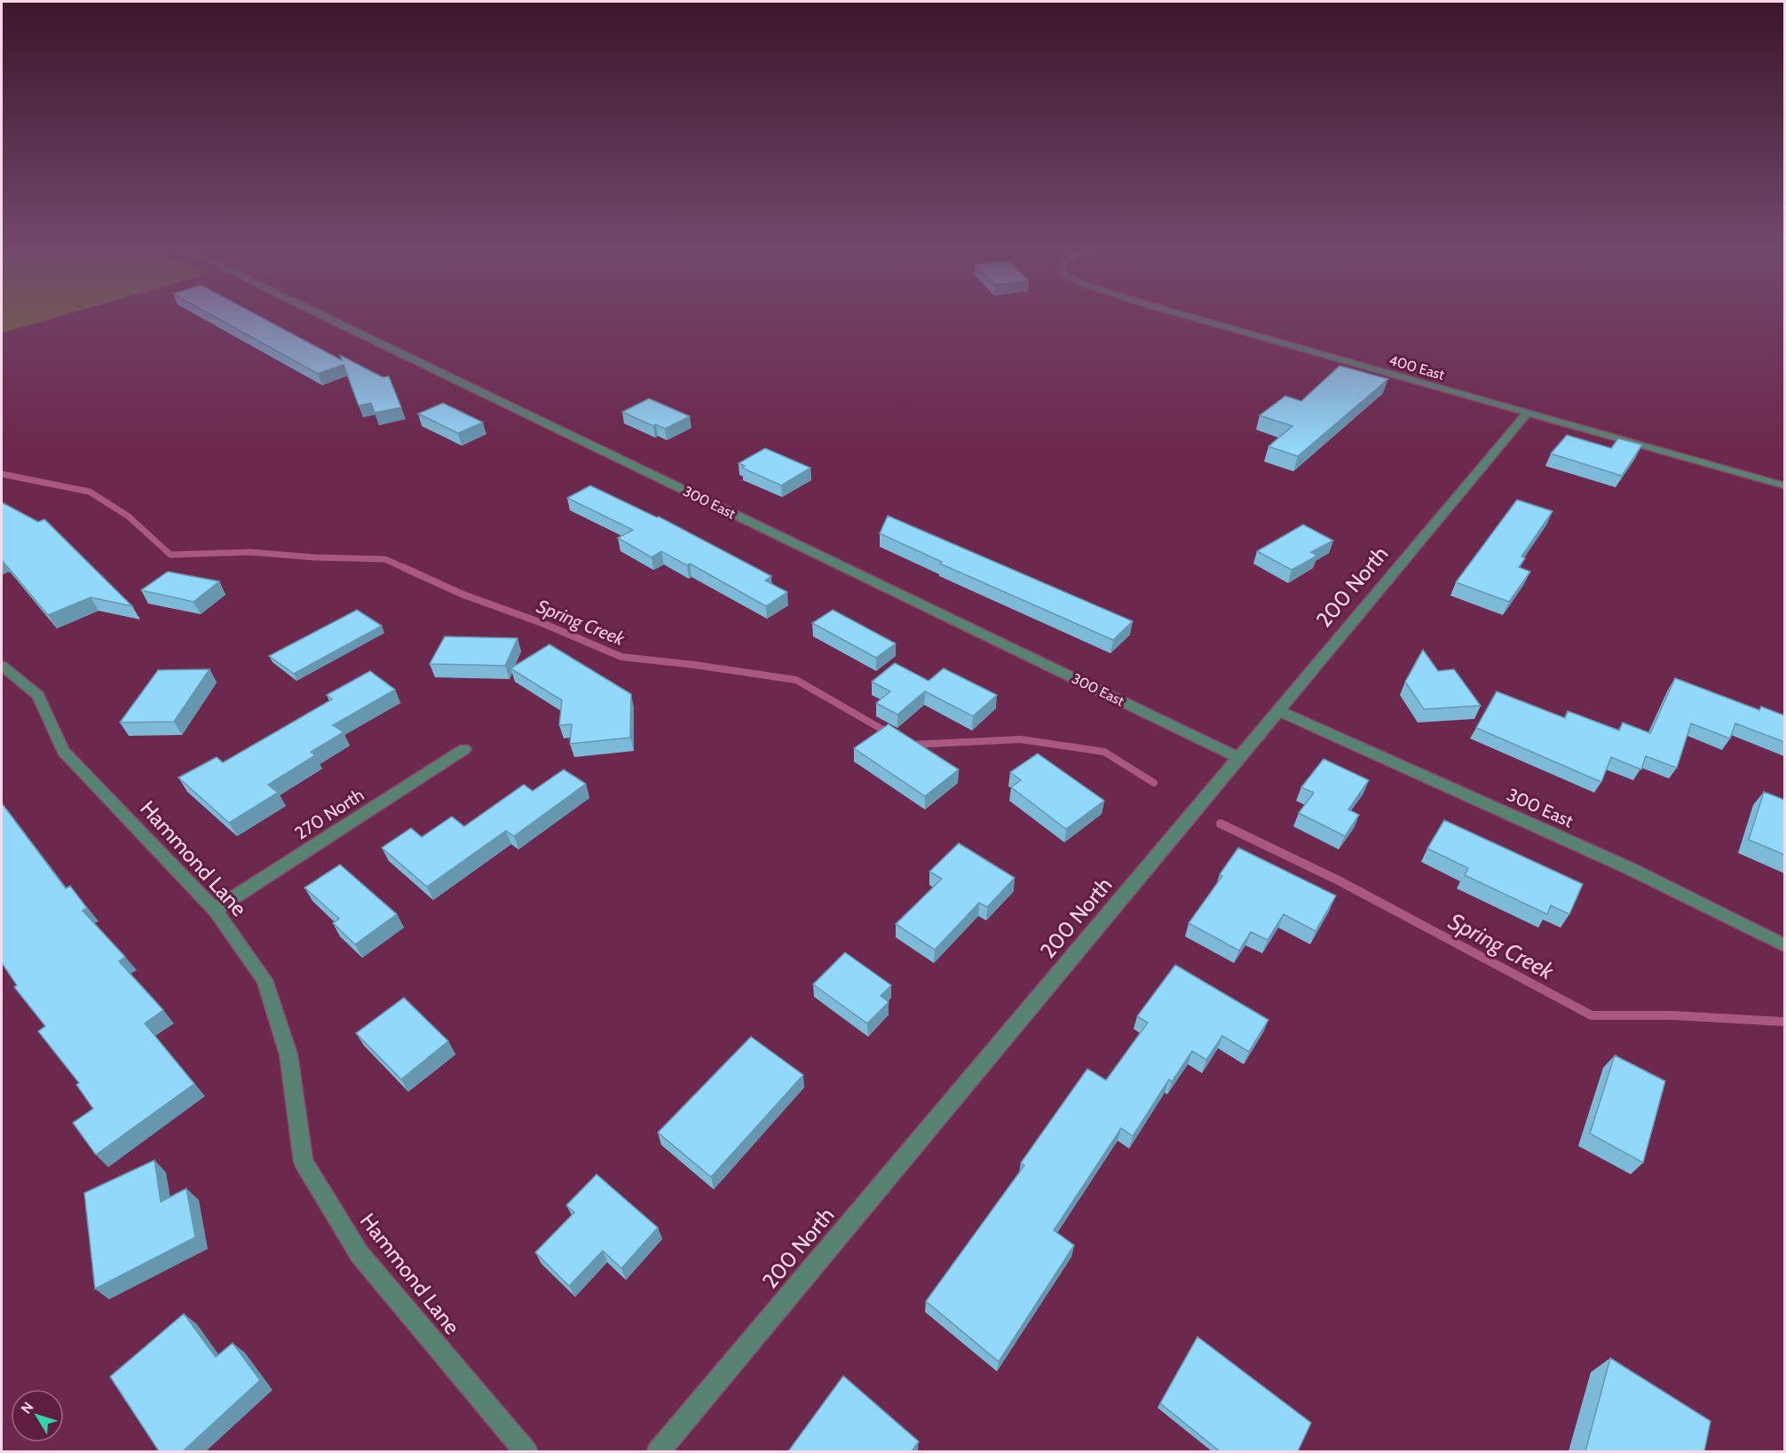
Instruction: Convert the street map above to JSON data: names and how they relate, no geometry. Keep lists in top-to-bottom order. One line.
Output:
{"streets":{"street":["400 East","300 East","200 North","270 North","Hammond Lane"]},"crossings":[["400 East","200 North"],["300 East","200 North"],["270 North","Hammond Lane"]],"water":["Spring Creek"],"north":"top left"}
